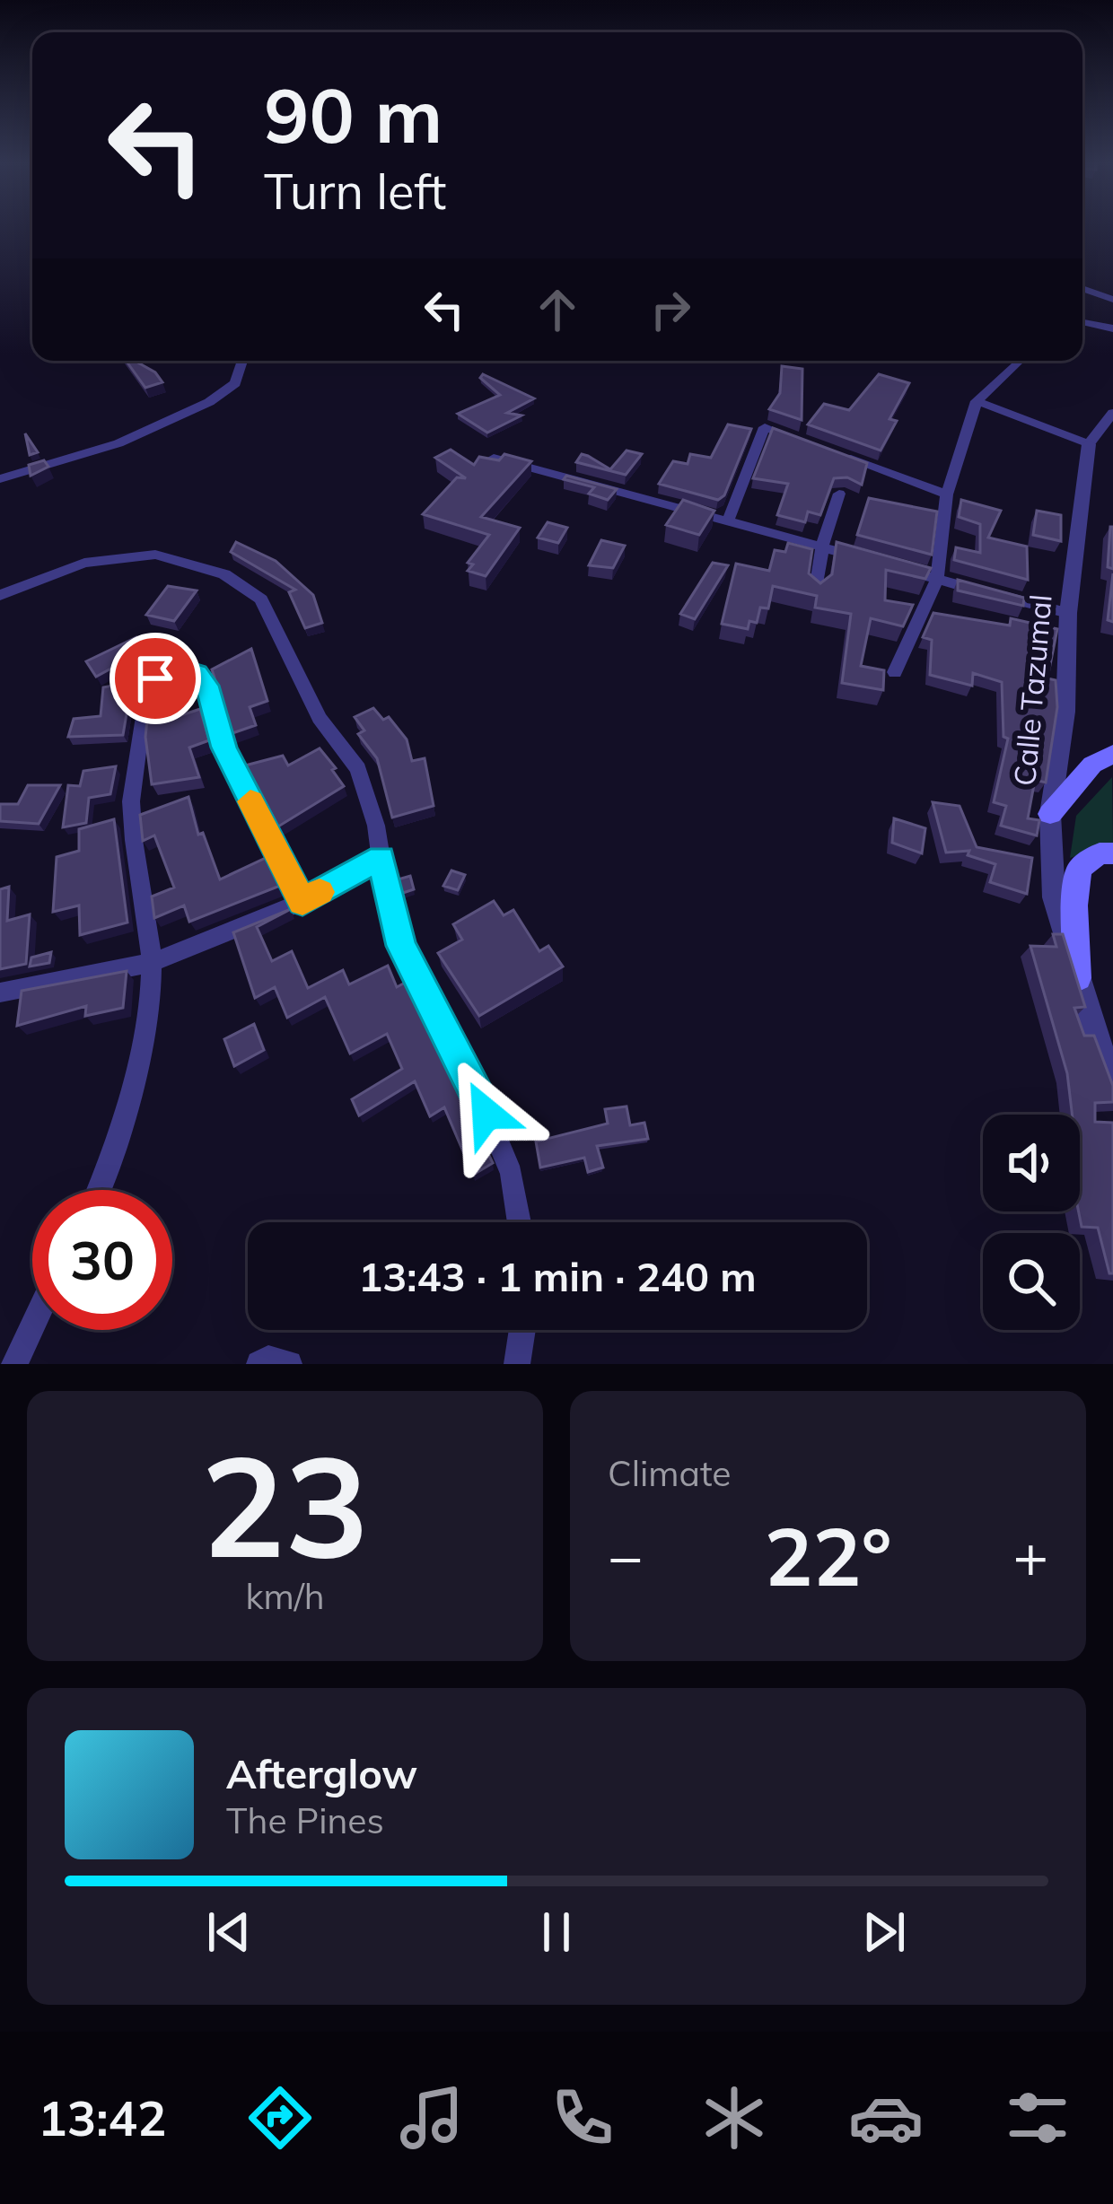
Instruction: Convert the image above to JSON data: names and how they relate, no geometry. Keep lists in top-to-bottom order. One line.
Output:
{"streets":{"street":["Calle Tazumal"]},"page":{"turn":["90 m","Turn left"],"limit":"30","trip":"13:43 · 1 min · 240 m","tile":[["23","km/h"],"Climate"],"heat":["−","22°","+"],"song":["Afterglow","The Pines"],"tabs":"13:42"}}
